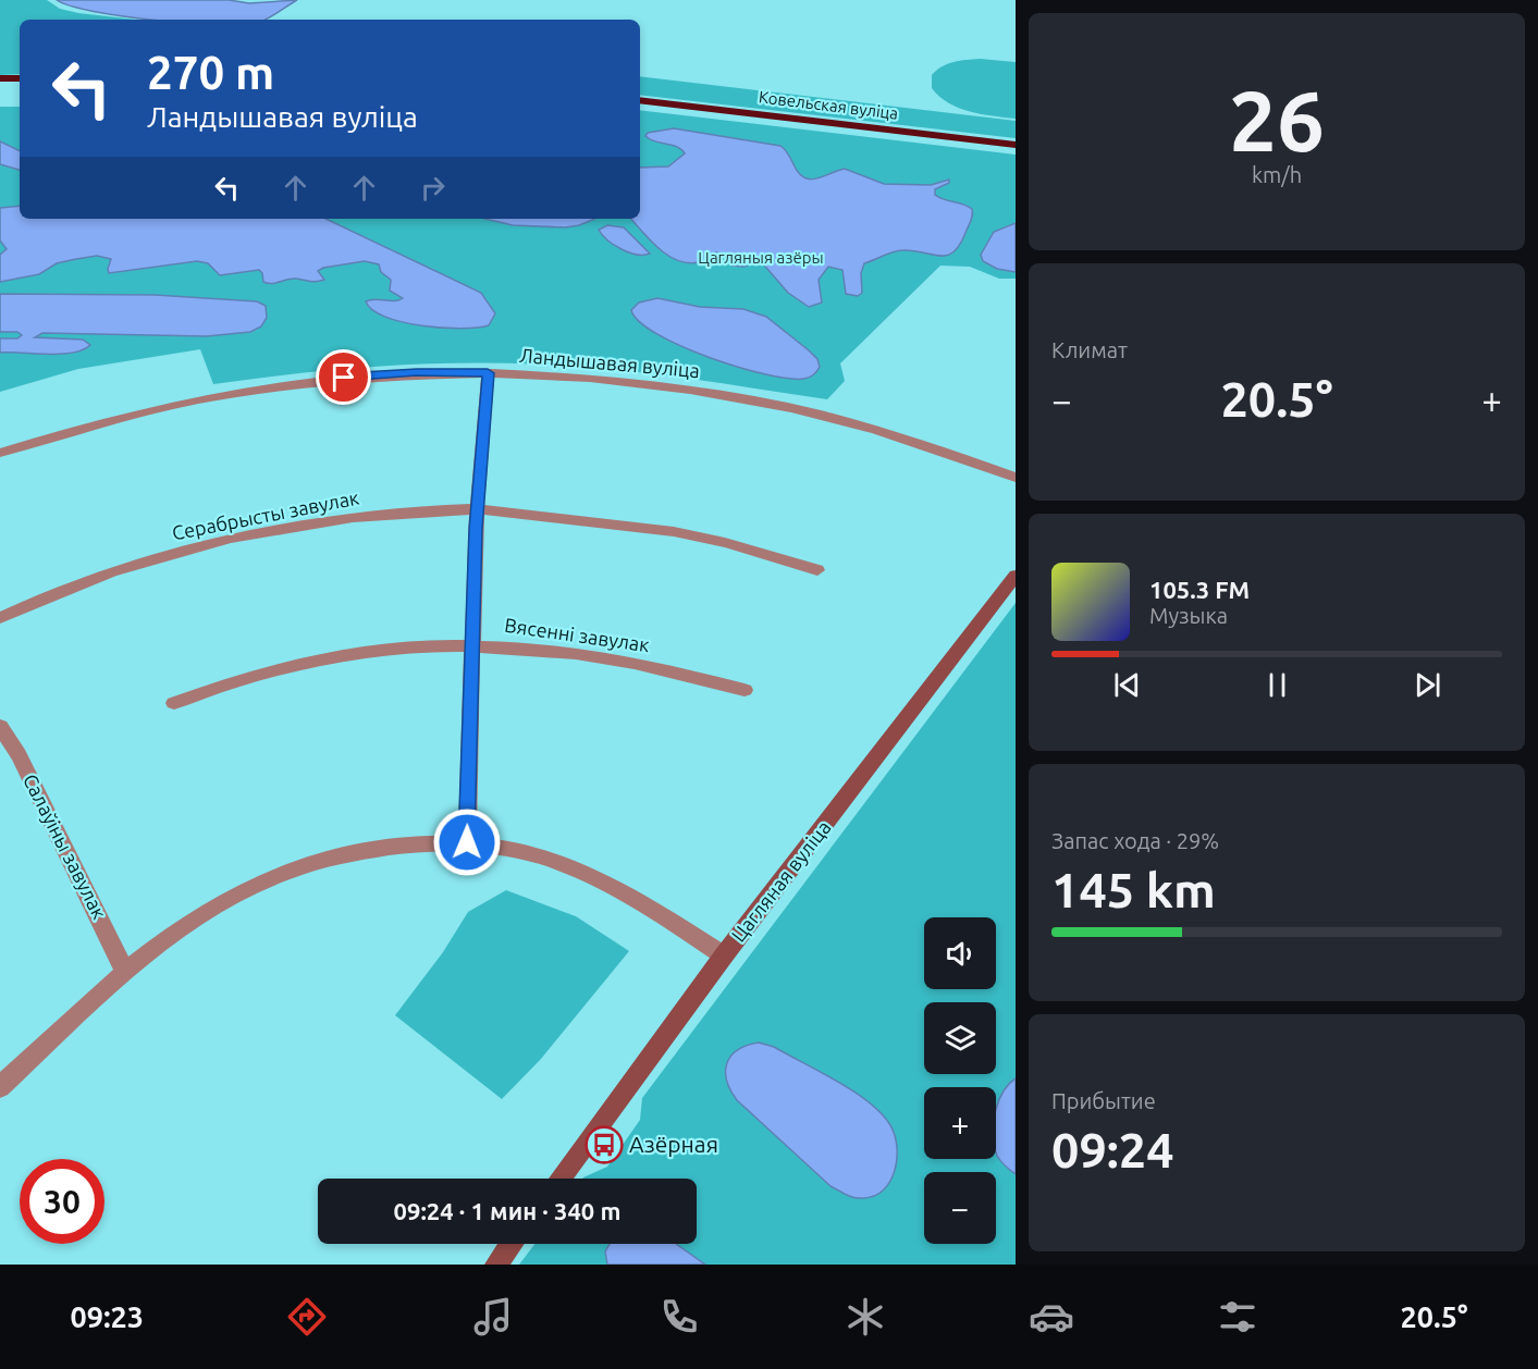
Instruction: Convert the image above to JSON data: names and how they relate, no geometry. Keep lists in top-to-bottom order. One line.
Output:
{"streets":{"highway":["Ковельская вуліца"],"street":["Ландышавая вуліца","Серабрысты завулак","Вясенні завулак","Салаўіны завулак","Цагляная вуліца"]},"parks":["Цагляныя азёры"],"places":{"bus stop":["Азёрная"]},"page":{"tile":[["26","km/h"],"Климат",["Запас хода · 29%","145 km"],["Прибытие","09:24"]],"turn":["270 m","Ландышавая вуліца"],"heat":["−","20.5°","+"],"song":["105.3 FM","Музыка"],"map_buttons":["+","−"],"limit":"30","trip":"09:24 · 1 мин · 340 m","tabs":["09:23","20.5°"]}}
